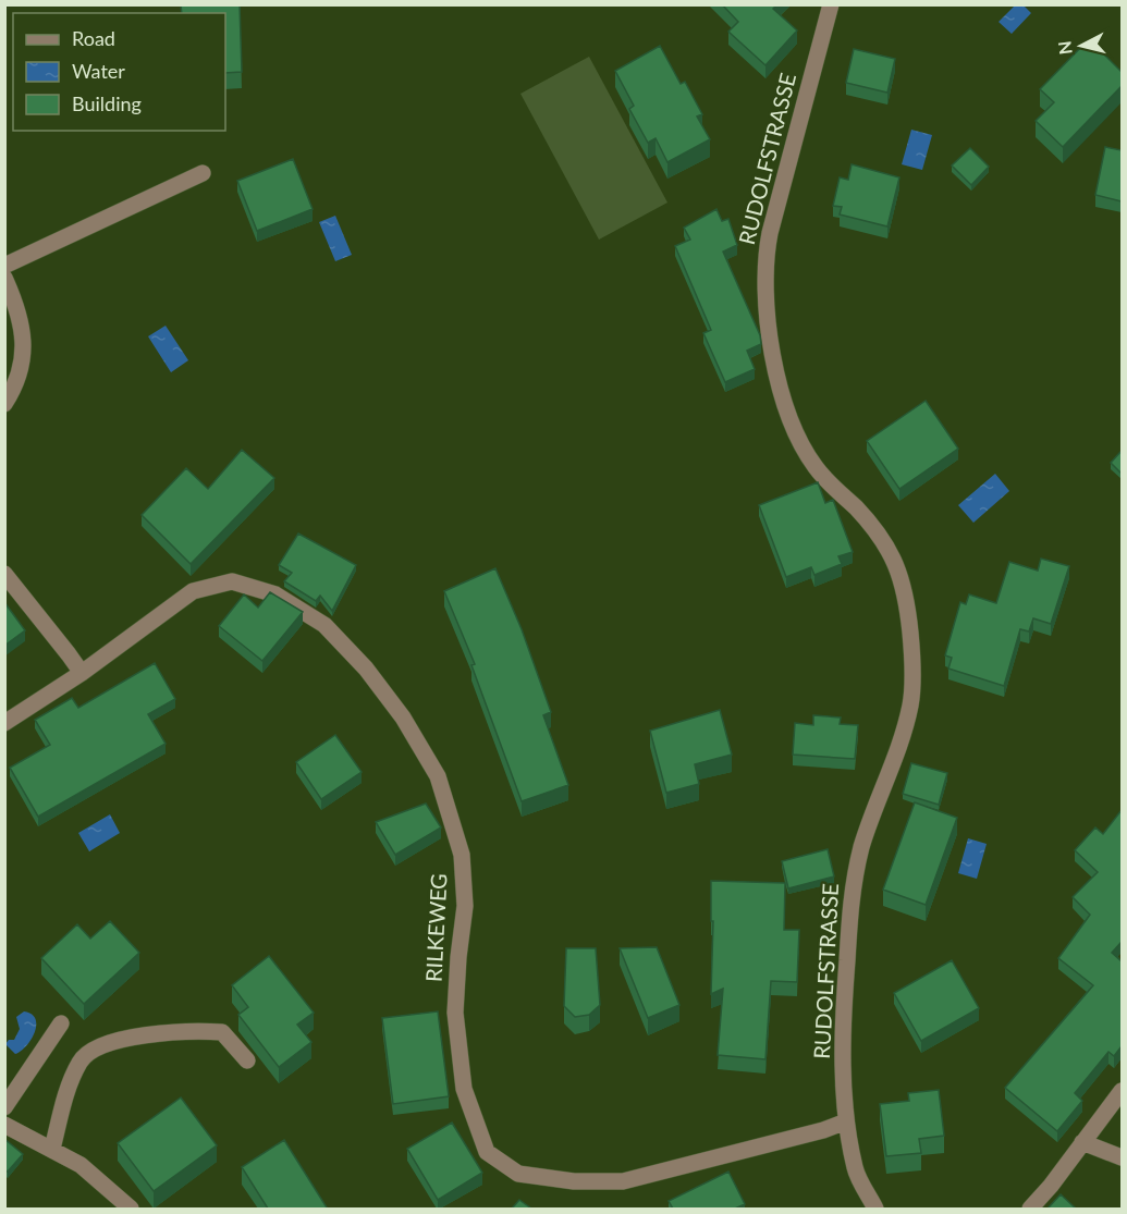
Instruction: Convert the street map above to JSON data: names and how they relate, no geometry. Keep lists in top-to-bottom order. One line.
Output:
{"streets":{"street":["RUDOLFSTRASSE","RILKEWEG"]},"crossings":[["RUDOLFSTRASSE","RILKEWEG"]],"legend":["Road","Water","Building"],"north":"left"}
